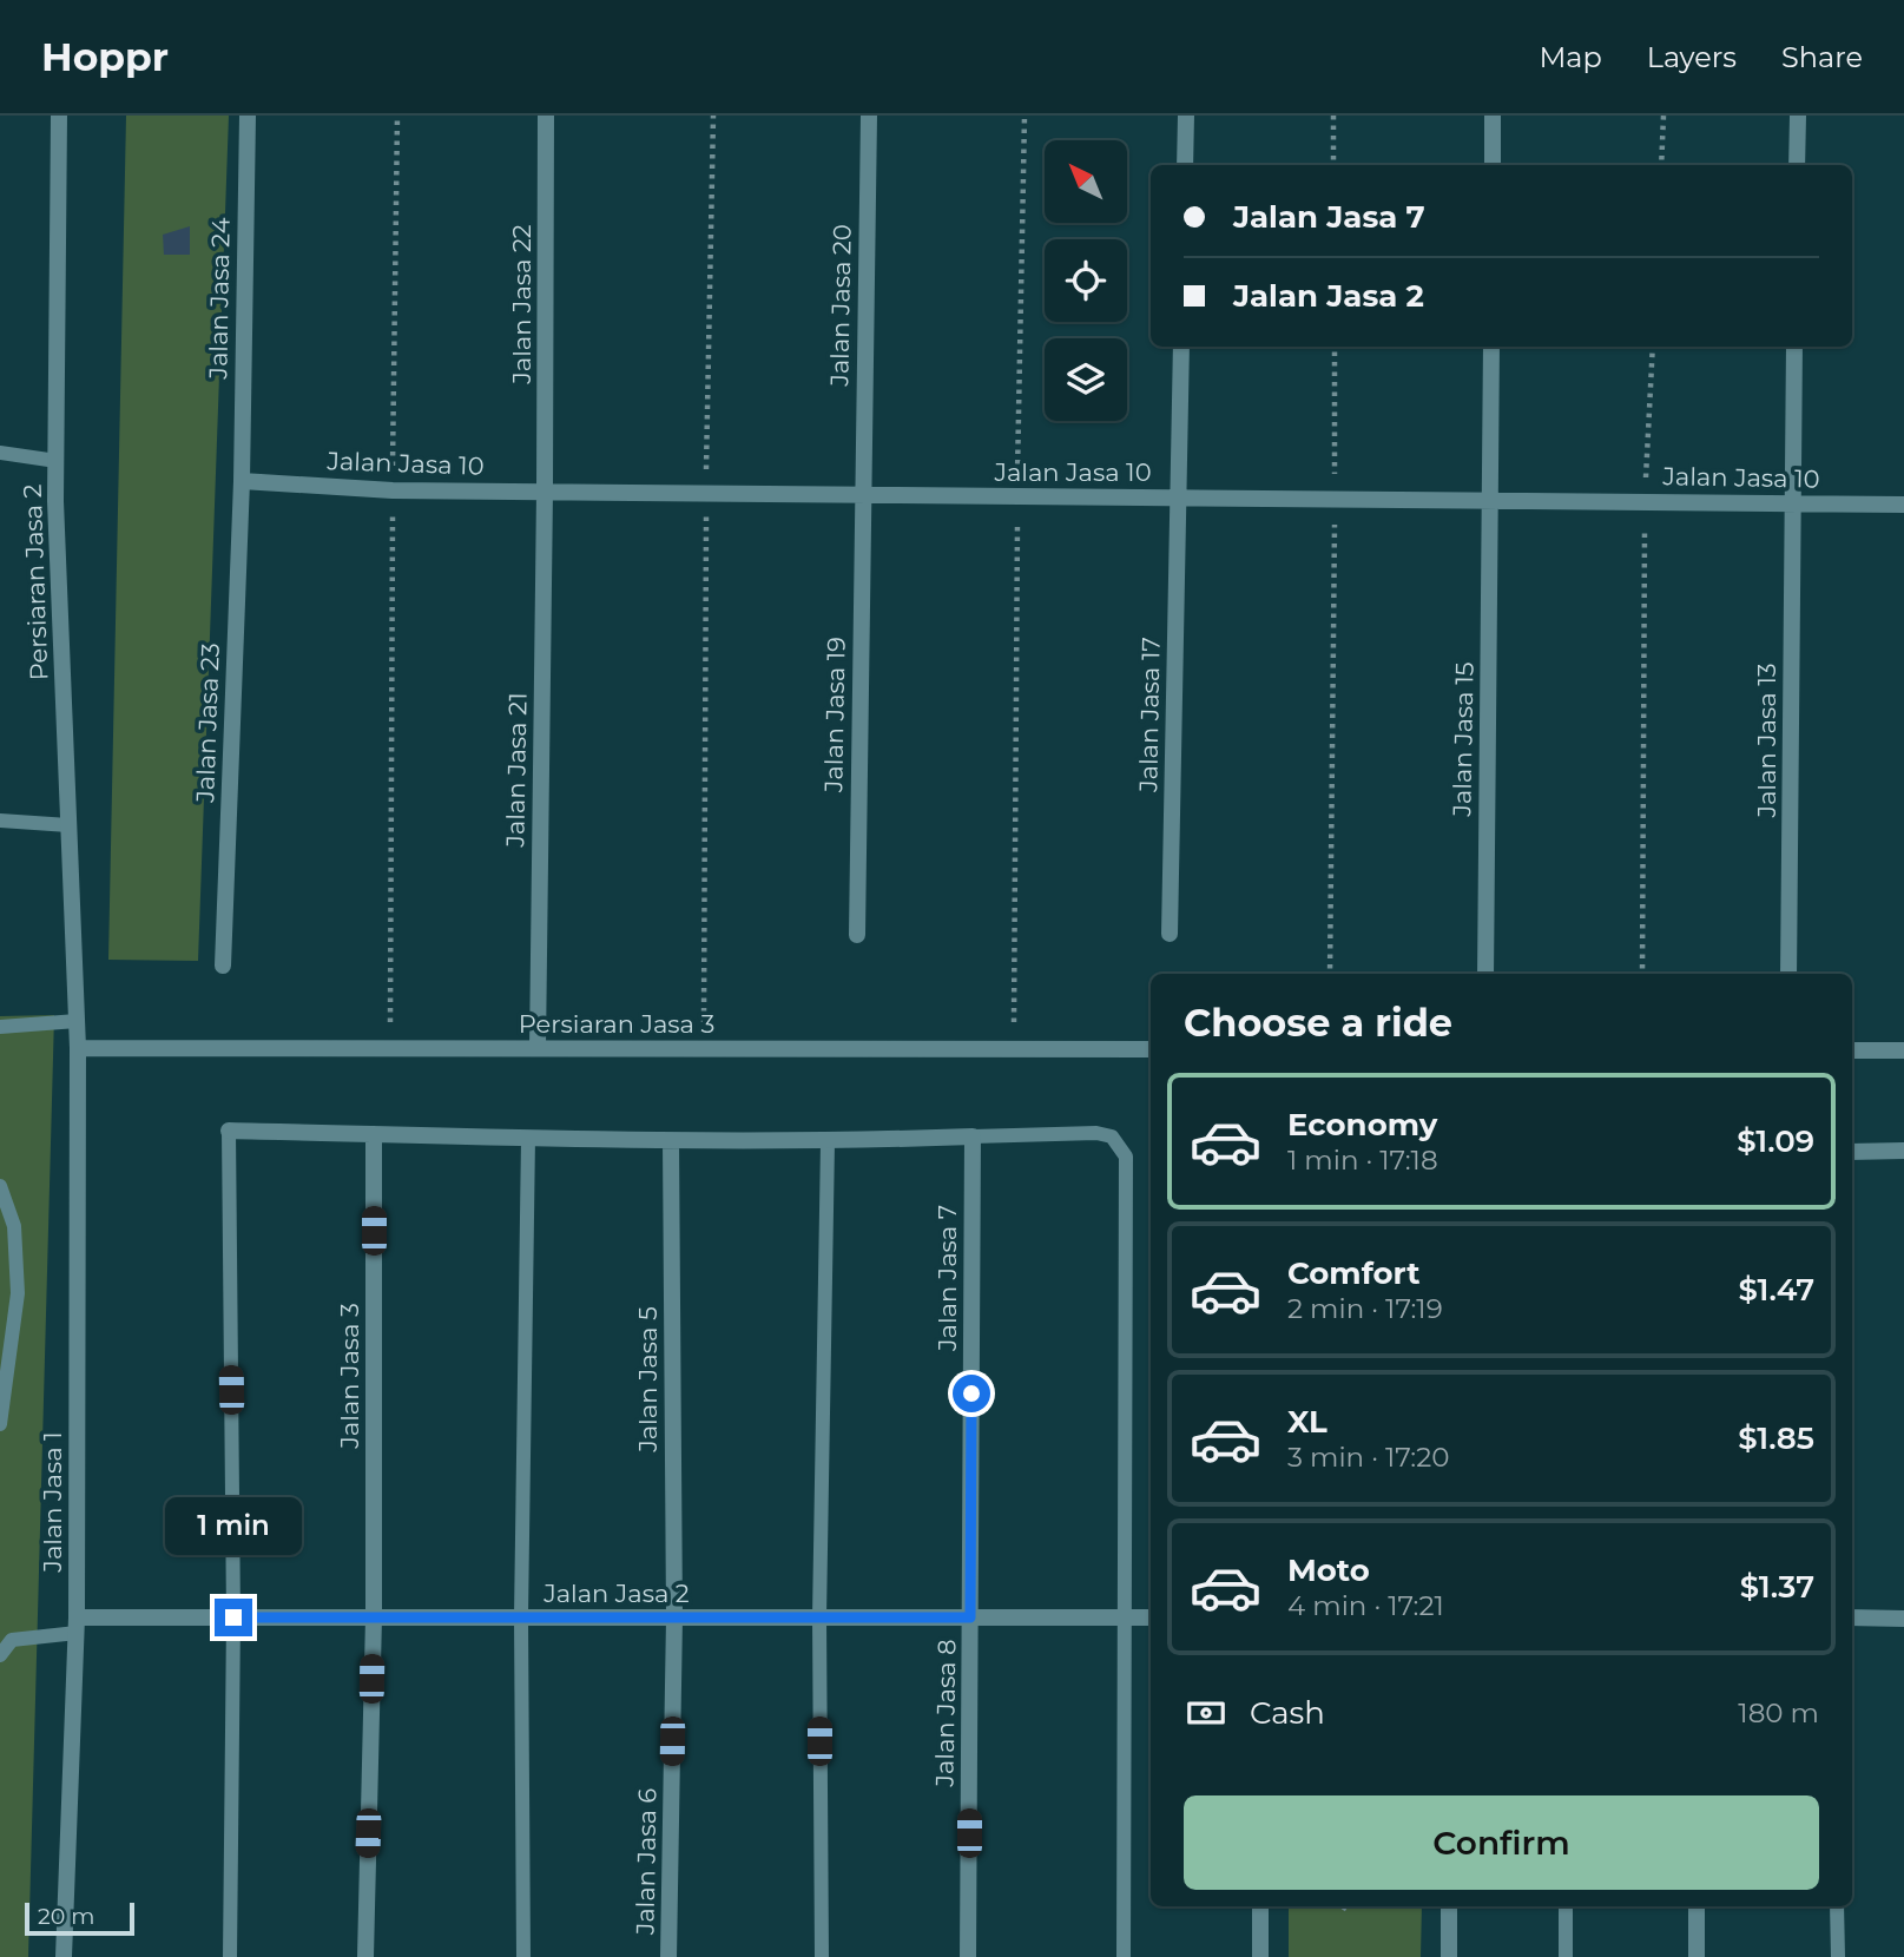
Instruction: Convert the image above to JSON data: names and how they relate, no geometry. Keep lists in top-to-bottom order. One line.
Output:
{"streets":{"street":["Jalan Jasa 24","Jalan Jasa 22","Jalan Jasa 20","Jalan Jasa 10","Persiaran Jasa 2","Jalan Jasa 19","Jalan Jasa 17","Jalan Jasa 23","Jalan Jasa 15","Jalan Jasa 13","Jalan Jasa 21","Persiaran Jasa 3","Jalan Jasa 7","Jalan Jasa 3","Jalan Jasa 5","Jalan Jasa 1","Jalan Jasa 2","Jalan Jasa 8","Jalan Jasa 6"]},"crossings":[["Jalan Jasa 24","Jalan Jasa 10"],["Jalan Jasa 24","Jalan Jasa 23"],["Jalan Jasa 22","Jalan Jasa 10"],["Jalan Jasa 22","Jalan Jasa 21"],["Jalan Jasa 20","Jalan Jasa 10"],["Jalan Jasa 20","Jalan Jasa 19"],["Jalan Jasa 10","Jalan Jasa 19"],["Jalan Jasa 10","Jalan Jasa 17"],["Jalan Jasa 10","Jalan Jasa 23"],["Jalan Jasa 10","Jalan Jasa 15"],["Jalan Jasa 10","Jalan Jasa 13"],["Jalan Jasa 10","Jalan Jasa 21"],["Persiaran Jasa 2","Persiaran Jasa 3"],["Persiaran Jasa 2","Jalan Jasa 1"],["Jalan Jasa 21","Persiaran Jasa 3"],["Persiaran Jasa 3","Jalan Jasa 1"],["Jalan Jasa 7","Jalan Jasa 2"],["Jalan Jasa 7","Jalan Jasa 8"],["Jalan Jasa 3","Jalan Jasa 2"],["Jalan Jasa 5","Jalan Jasa 2"],["Jalan Jasa 5","Jalan Jasa 6"],["Jalan Jasa 1","Jalan Jasa 2"],["Jalan Jasa 2","Jalan Jasa 8"],["Jalan Jasa 2","Jalan Jasa 6"]],"scale_bar":"20 m","north":"top left","page":{"header":"Hoppr","nav":["Map","Layers","Share"],"banner":["Jalan Jasa 7","Jalan Jasa 2"],"heading":"Choose a ride","list":[{"name":"Economy","note":"1 min · 17:18","value":"$1.09"},{"name":"Comfort","note":"2 min · 17:19","value":"$1.47"},{"name":"XL","note":"3 min · 17:20","value":"$1.85"},{"name":"Moto","note":"4 min · 17:21","value":"$1.37"}],"bubble":"1 min","pay":["Cash","180 m"],"buttons":"Confirm","scale":"20 m"}}
